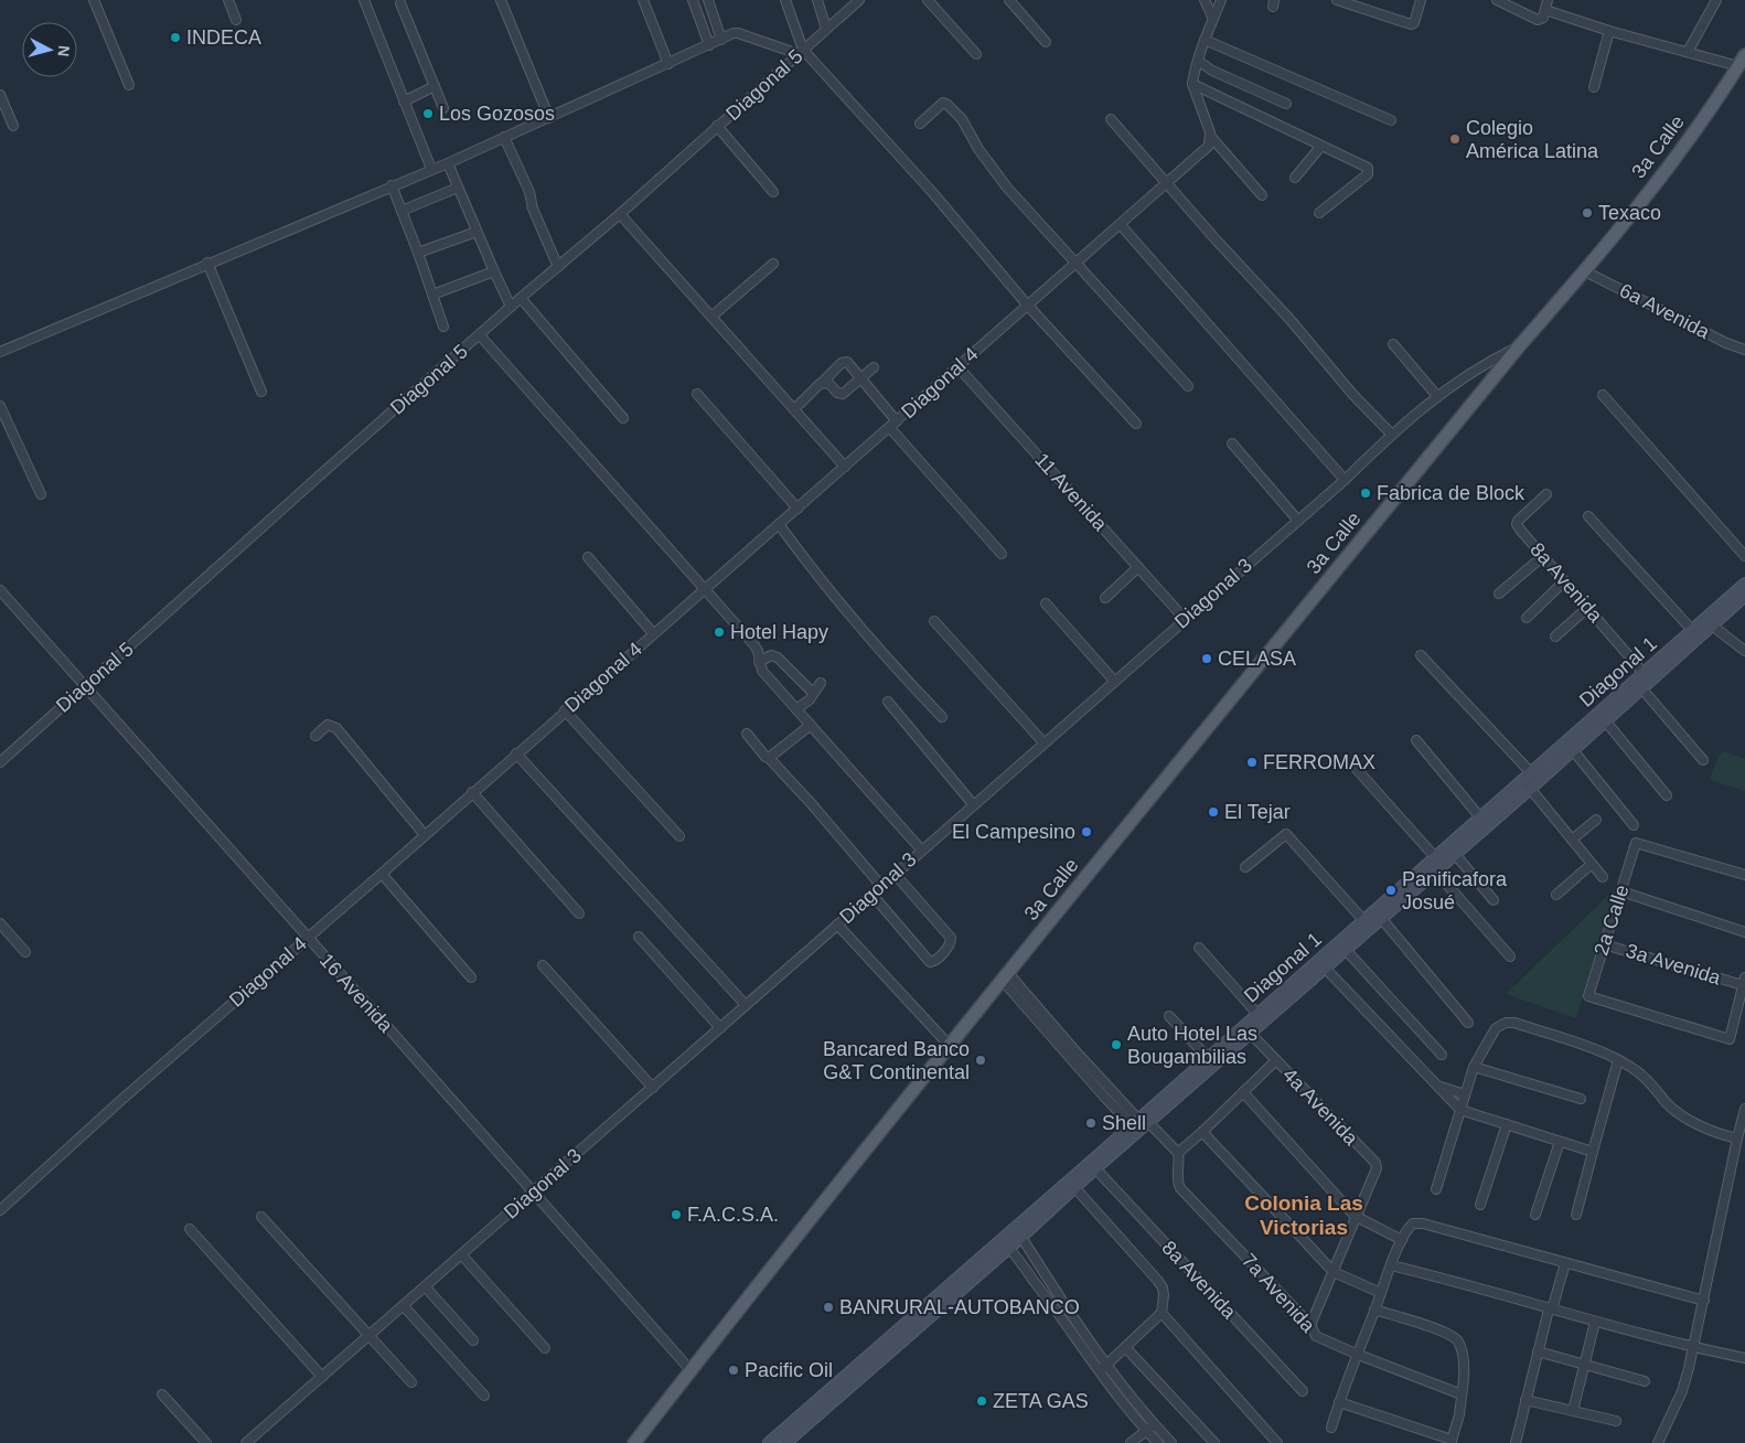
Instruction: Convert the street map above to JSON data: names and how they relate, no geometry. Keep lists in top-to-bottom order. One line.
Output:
{"streets":{"main road":["3a Calle","Diagonal 1"],"street":["Diagonal 5","6a Avenida","Diagonal 4","11 Avenida","8a Avenida","Diagonal 3","2a Calle","3a Avenida","16 Avenida","4a Avenida","7a Avenida"]},"crossings":[["Diagonal 5","16 Avenida"],["3a Calle","6a Avenida"],["3a Calle","Diagonal 3"],["3a Calle","16 Avenida"],["Diagonal 4","11 Avenida"],["Diagonal 4","16 Avenida"],["11 Avenida","Diagonal 3"],["8a Avenida","Diagonal 1"],["Diagonal 3","16 Avenida"],["Diagonal 1","4a Avenida"],["2a Calle","3a Avenida"]],"districts":["Colonia Las Victorias"],"places":["INDECA","Los Gozosos","Colegio América Latina","Texaco","Fabrica de Block","Hotel Hapy","CELASA","FERROMAX","El Tejar","El Campesino","Panificafora Josué","Auto Hotel Las Bougambilias","Bancared Banco G&T Continental","Shell","F.A.C.S.A.","BANRURAL-AUTOBANCO","Pacific Oil","ZETA GAS"],"north":"right"}
